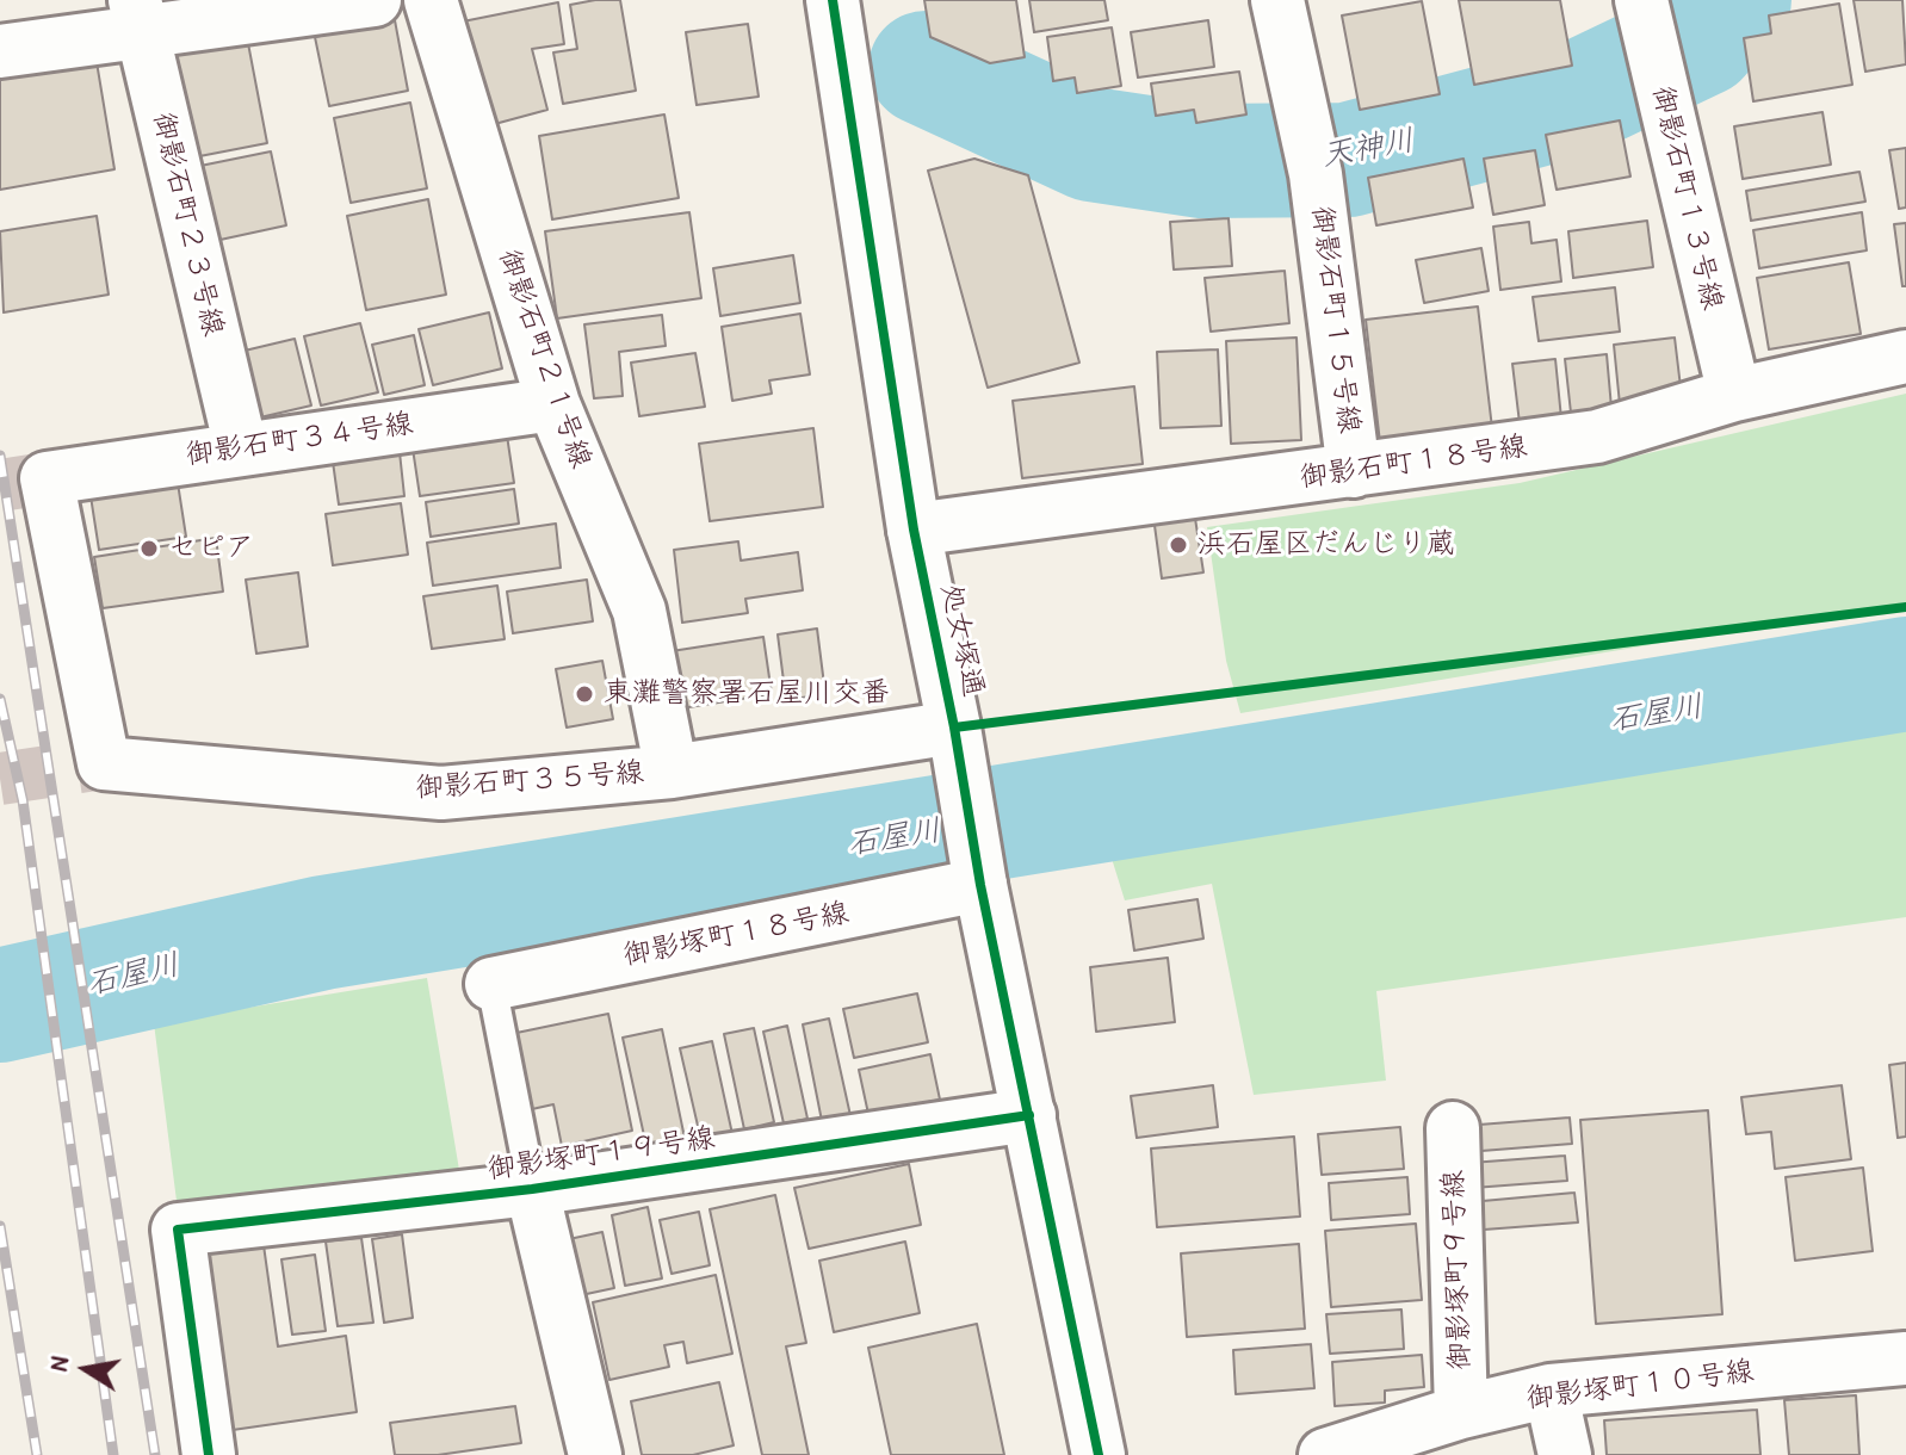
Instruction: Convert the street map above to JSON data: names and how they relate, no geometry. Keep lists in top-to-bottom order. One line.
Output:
{"streets":{"street":["御影石町１３号線","御影石町２３号線","御影石町１５号線","御影石町２１号線","御影石町３４号線","御影石町１８号線","処女塚通","御影石町３５号線","御影塚町１８号線","御影塚町１９号線","御影塚町９号線","御影塚町１０号線"]},"crossings":[["御影石町１３号線","御影石町１８号線"],["御影石町２３号線","御影石町３４号線"],["御影石町１５号線","御影石町１８号線"],["御影石町２１号線","御影石町３４号線"],["御影石町２１号線","御影石町３５号線"],["御影石町３４号線","御影石町３５号線"],["御影石町１８号線","処女塚通"],["処女塚通","御影石町３５号線"],["処女塚通","御影塚町１８号線"],["処女塚通","御影塚町１９号線"],["御影塚町９号線","御影塚町１０号線"]],"water":["天神川","石屋川"],"places":["浜石屋区だんじり蔵","セピア","東灘警察署石屋川交番"],"north":"left"}
